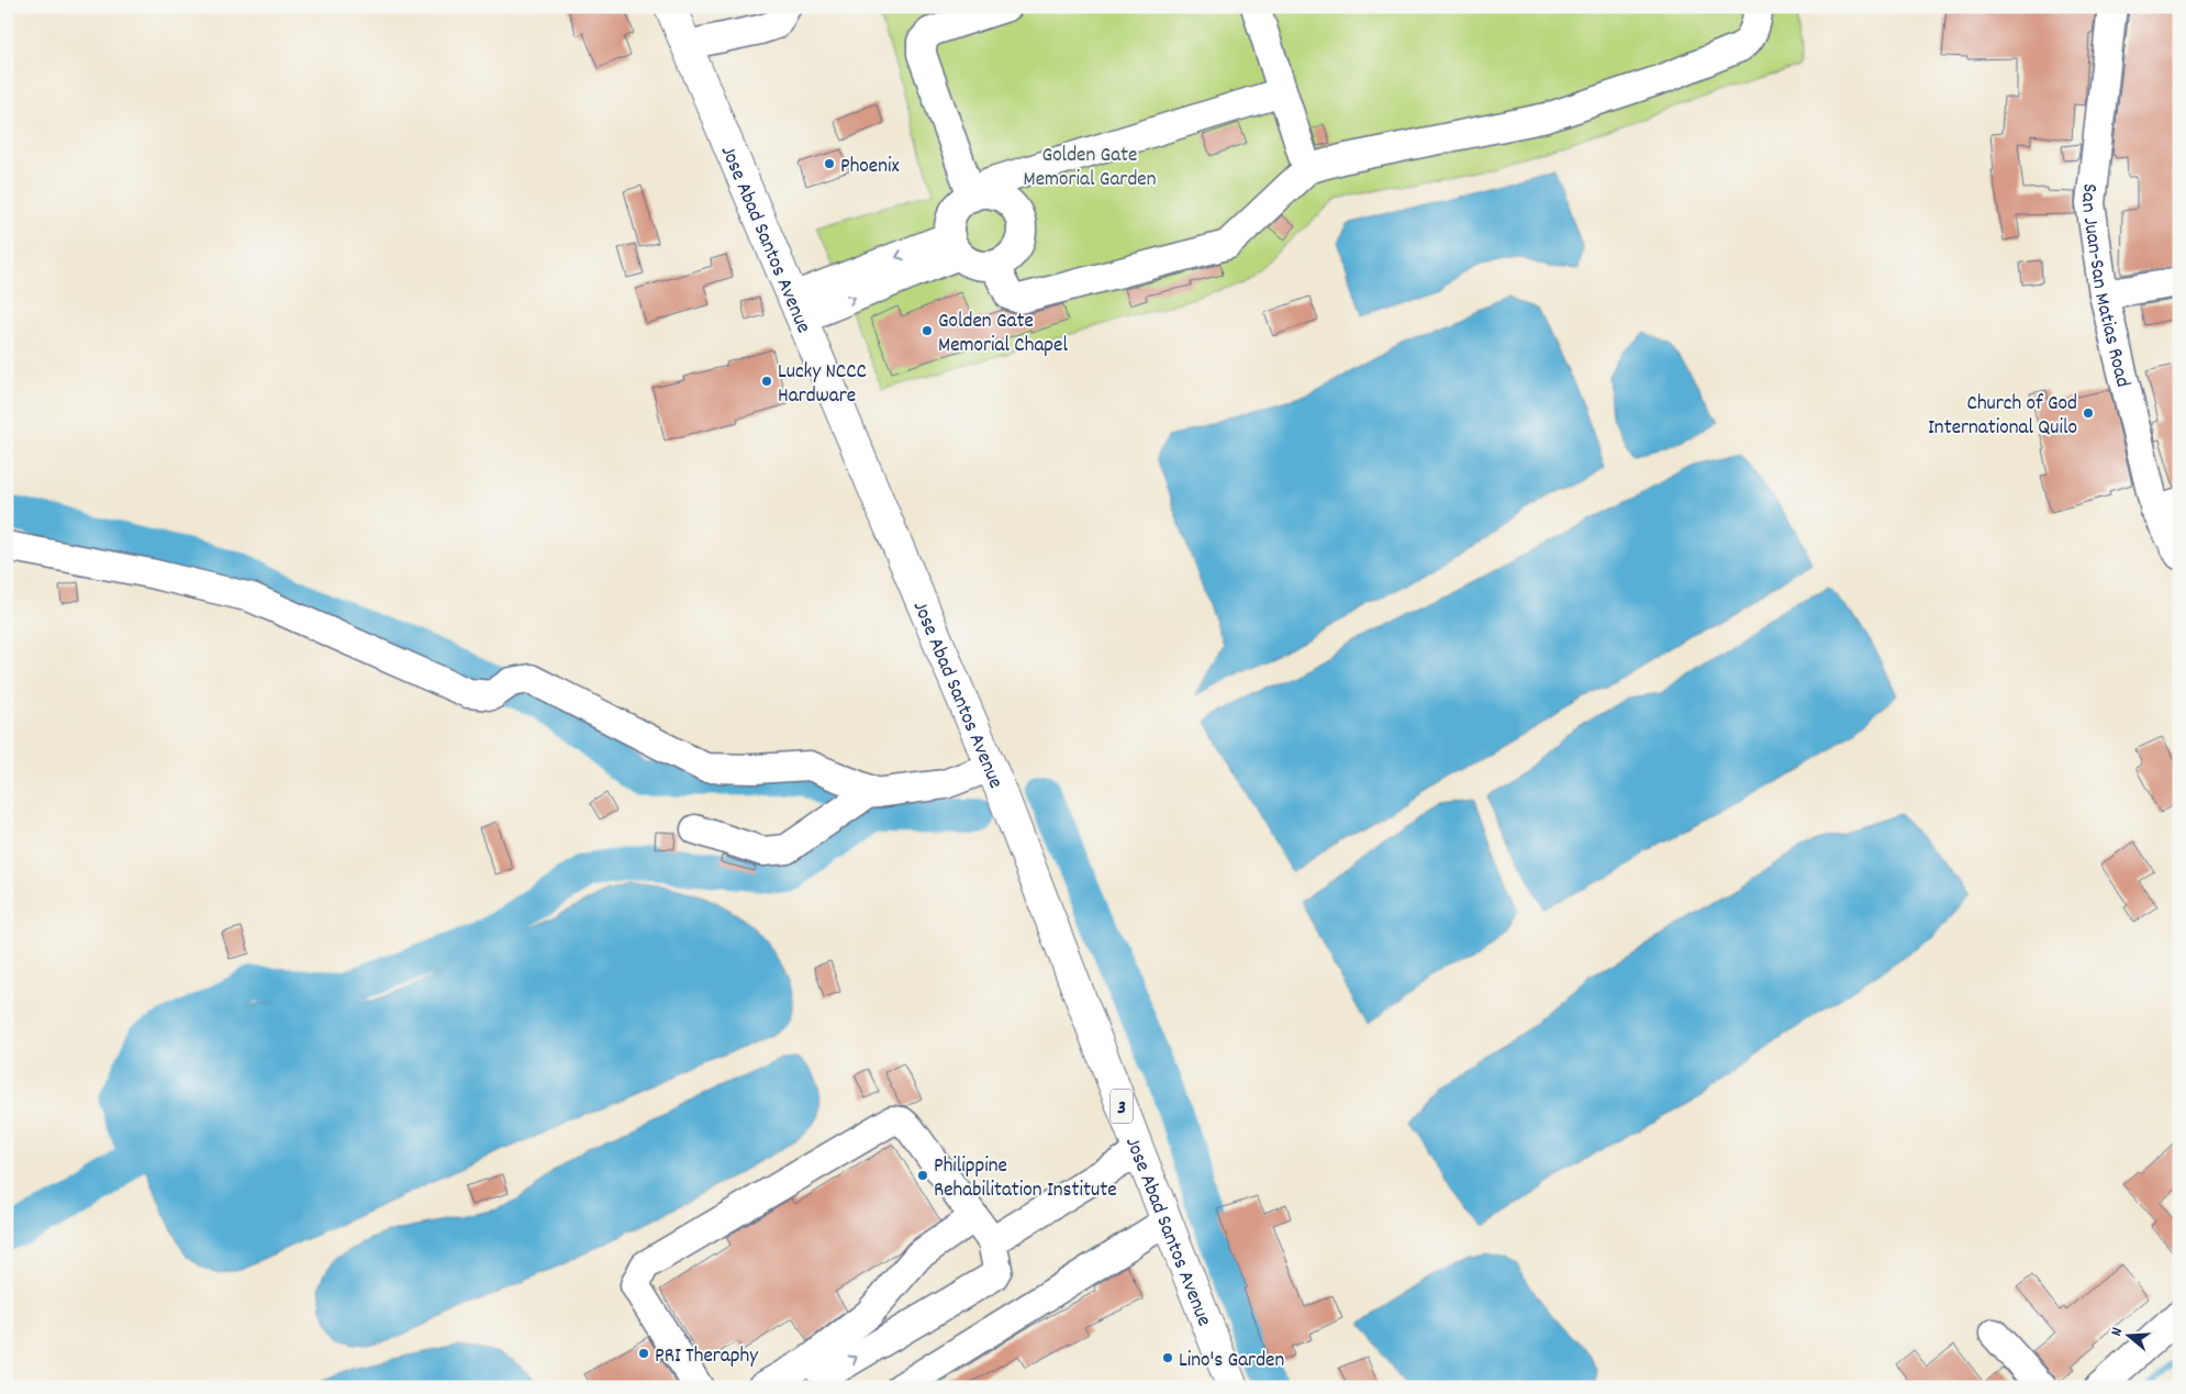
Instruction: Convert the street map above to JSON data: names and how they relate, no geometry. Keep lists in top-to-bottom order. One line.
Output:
{"streets":{"highway":["Jose Abad Santos Avenue","3"],"street":["San Juan-San Matias Road"]},"parks":["Golden Gate Memorial Garden"],"places":["Phoenix","Golden Gate Memorial Chapel","Lucky NCCC Hardware","Church of God International Quilo","Philippine Rehabilitation Institute","PRI Theraphy","Lino's Garden"],"north":"left"}
